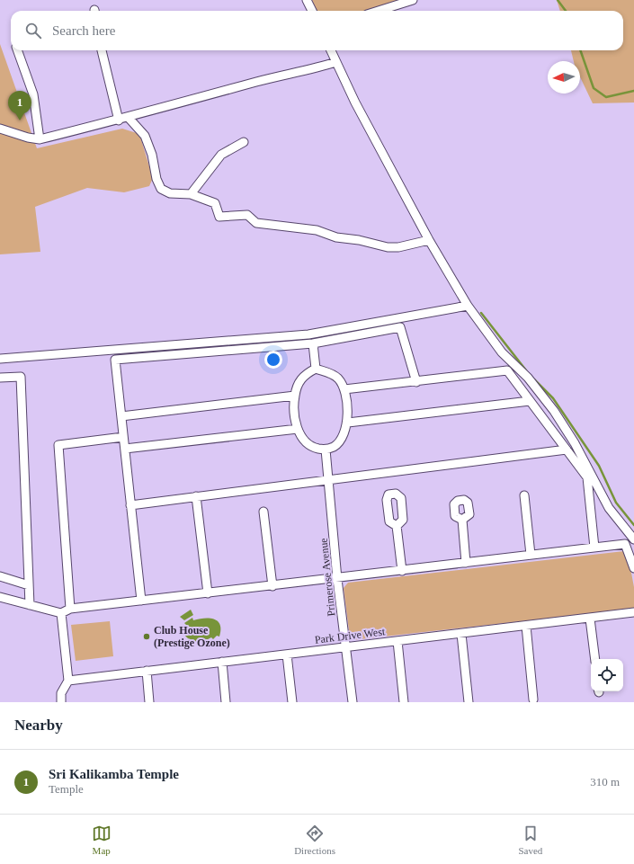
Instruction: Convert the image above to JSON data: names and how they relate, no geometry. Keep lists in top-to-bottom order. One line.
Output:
{"streets":{"street":["Primerose Avenue","Park Drive West"]},"crossings":[["Primerose Avenue","Park Drive West"]],"places":["Club House (Prestige Ozone)"],"north":"left","page":{"search":"Search here","pins":"1","heading":"Nearby","list":[{"mark":"1","name":"Sri Kalikamba Temple","note":"Temple","value":"310 m"}],"nav":["Map","Directions","Saved"]}}
